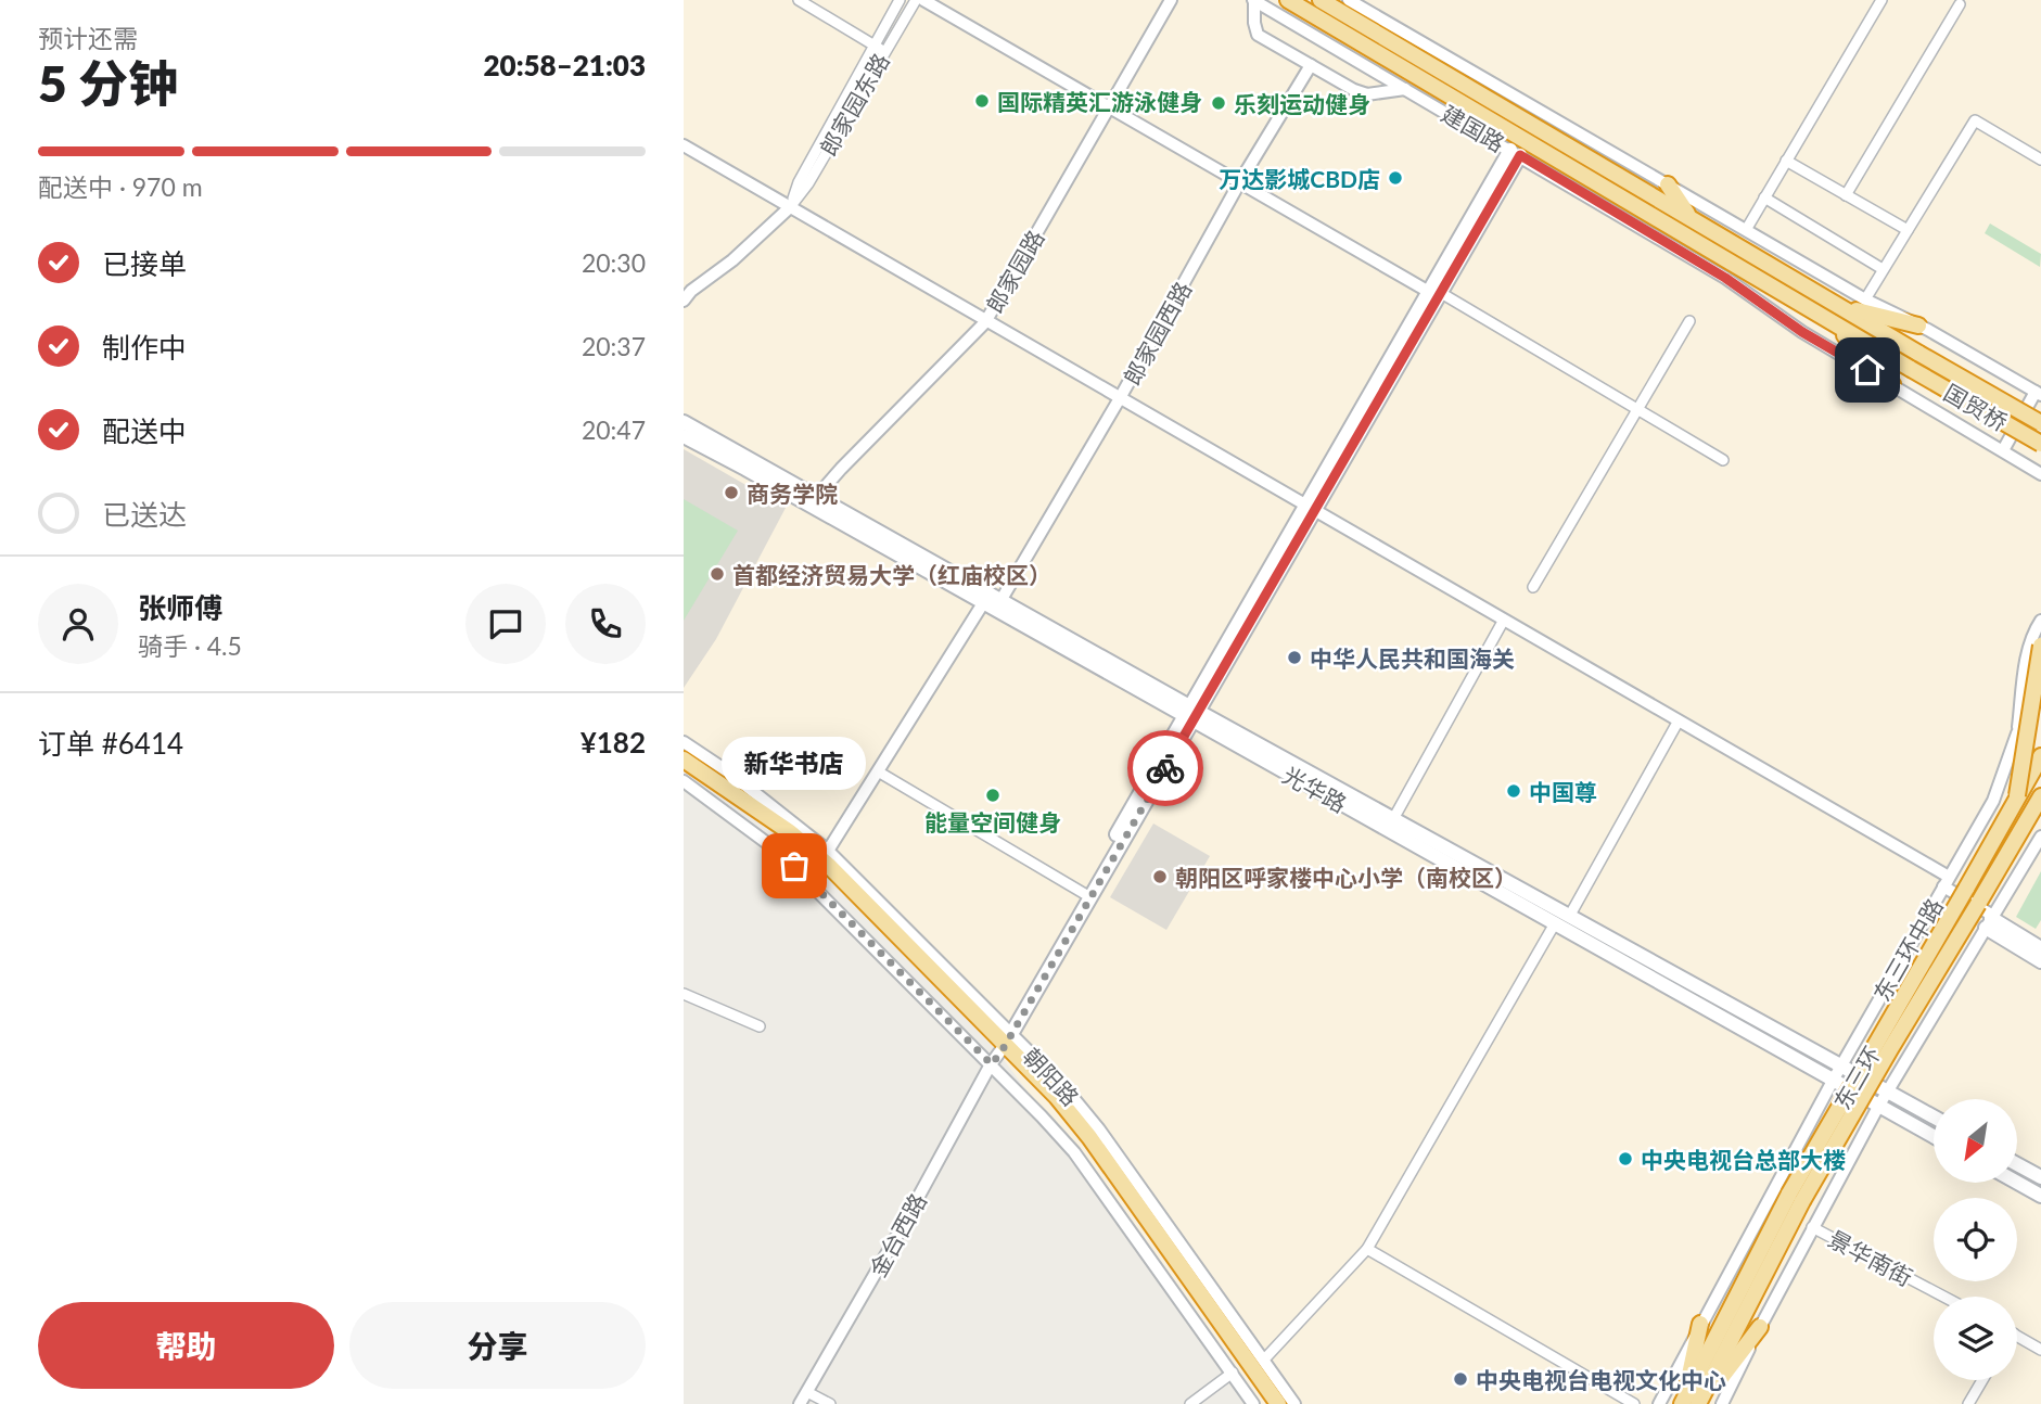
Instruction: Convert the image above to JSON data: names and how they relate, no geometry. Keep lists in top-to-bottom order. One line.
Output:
{"streets":{"highway":["建国路","国贸桥","朝阳路","东三环"],"main road":["光华路"],"street":["郎家园东路","郎家园路","郎家园西路","东三环中路","金台西路","景华南街"]},"crossings":[["建国路","国贸桥"],["郎家园路","光华路"],["郎家园西路","光华路"],["光华路","东三环中路"],["朝阳路","金台西路"]],"places":["国际精英汇游泳健身","乐刻运动健身","万达影城CBD店","商务学院","首都经济贸易大学（红庙校区）","中华人民共和国海关","中国尊","能量空间健身","新华书店","朝阳区呼家楼中心小学（南校区）","中央电视台总部大楼","中央电视台电视文化中心"],"north":"bottom left","page":{"heading":["5 分钟","预计还需","20:58–21:03"],"panel":["张师傅","骑手 · 4.5","订单 #6414","¥182"],"bar":"配送中 · 970 m","list":[["已接单","20:30"],["制作中","20:37"],["配送中","20:47"],"已送达"],"bubble":"新华书店","buttons":["帮助","分享"]}}
